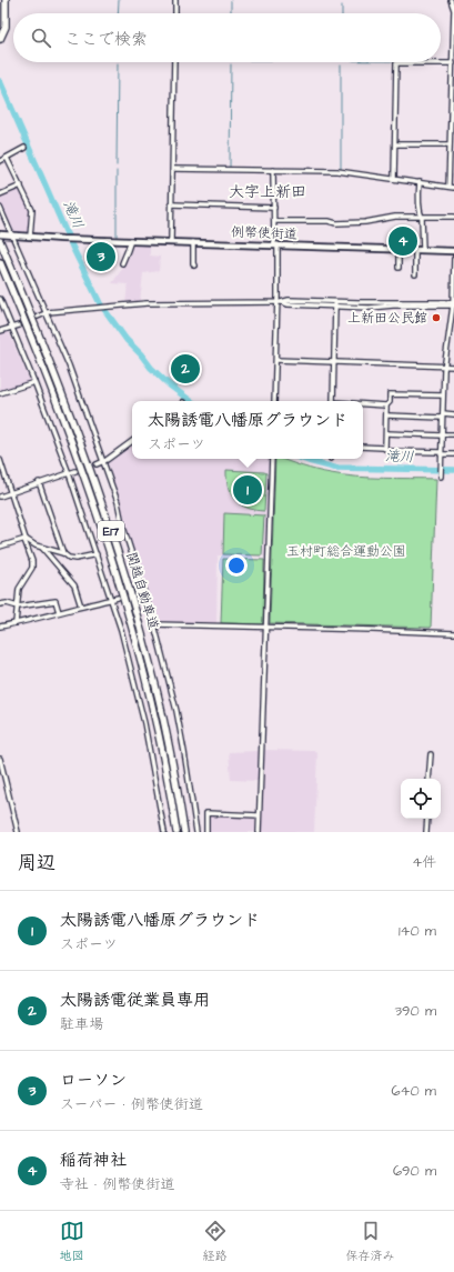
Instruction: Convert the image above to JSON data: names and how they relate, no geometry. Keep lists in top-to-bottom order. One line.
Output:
{"streets":{"highway":["E17","関越自動車道"],"main road":["例幣使街道"]},"districts":["大字上新田"],"water":["滝川"],"parks":["玉村町総合運動公園"],"places":["上新田公民館"],"page":{"search":"ここで検索","pins":["4","3","2","1"],"popup":["太陽誘電八幡原グラウンド","スポーツ"],"heading":["周辺","4件"],"list":[{"mark":"1","name":"太陽誘電八幡原グラウンド","note":"スポーツ","value":"140 m"},{"mark":"2","name":"太陽誘電従業員専用","note":"駐車場","value":"390 m"},{"mark":"3","name":"ローソン","note":"スーパー · 例幣使街道","value":"640 m"},{"mark":"4","name":"稲荷神社","note":"寺社 · 例幣使街道","value":"690 m"}],"nav":["地図","経路","保存済み"]}}
